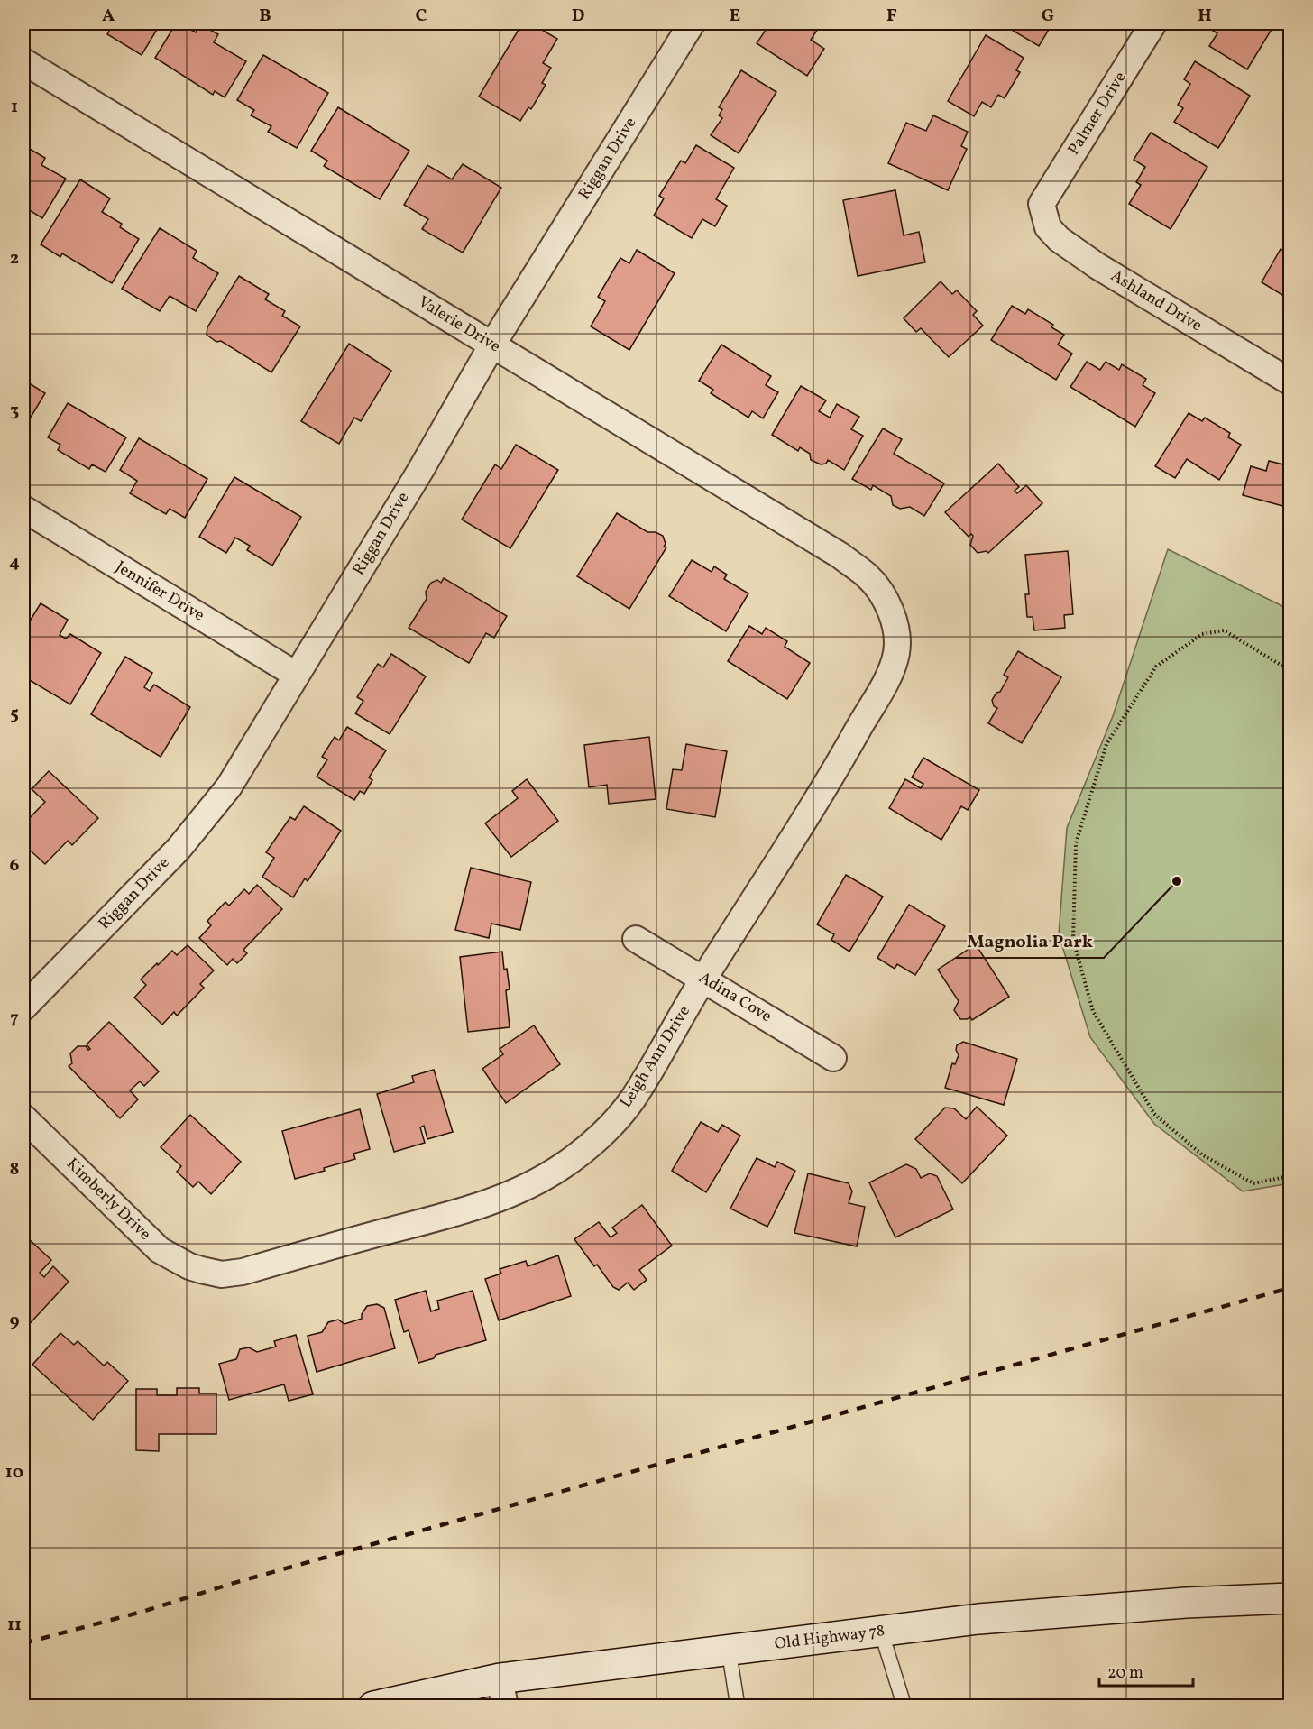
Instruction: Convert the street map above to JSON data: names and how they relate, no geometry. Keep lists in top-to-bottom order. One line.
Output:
{"streets":{"main road":["Old Highway 78"],"street":["Palmer Drive","Riggan Drive","Ashland Drive","Valerie Drive","Jennifer Drive","Adina Cove","Leigh Ann Drive","Kimberly Drive"]},"crossings":[["Palmer Drive","Ashland Drive"],["Riggan Drive","Valerie Drive"],["Riggan Drive","Jennifer Drive"],["Valerie Drive","Leigh Ann Drive"],["Adina Cove","Leigh Ann Drive"],["Leigh Ann Drive","Kimberly Drive"]],"places":["Magnolia Park"],"scale_bar":"20 m","grid":{"columns":["A","B","C","D","E","F","G","H"],"rows":["1","2","3","4","5","6","7","8","9","10","11"]}}
